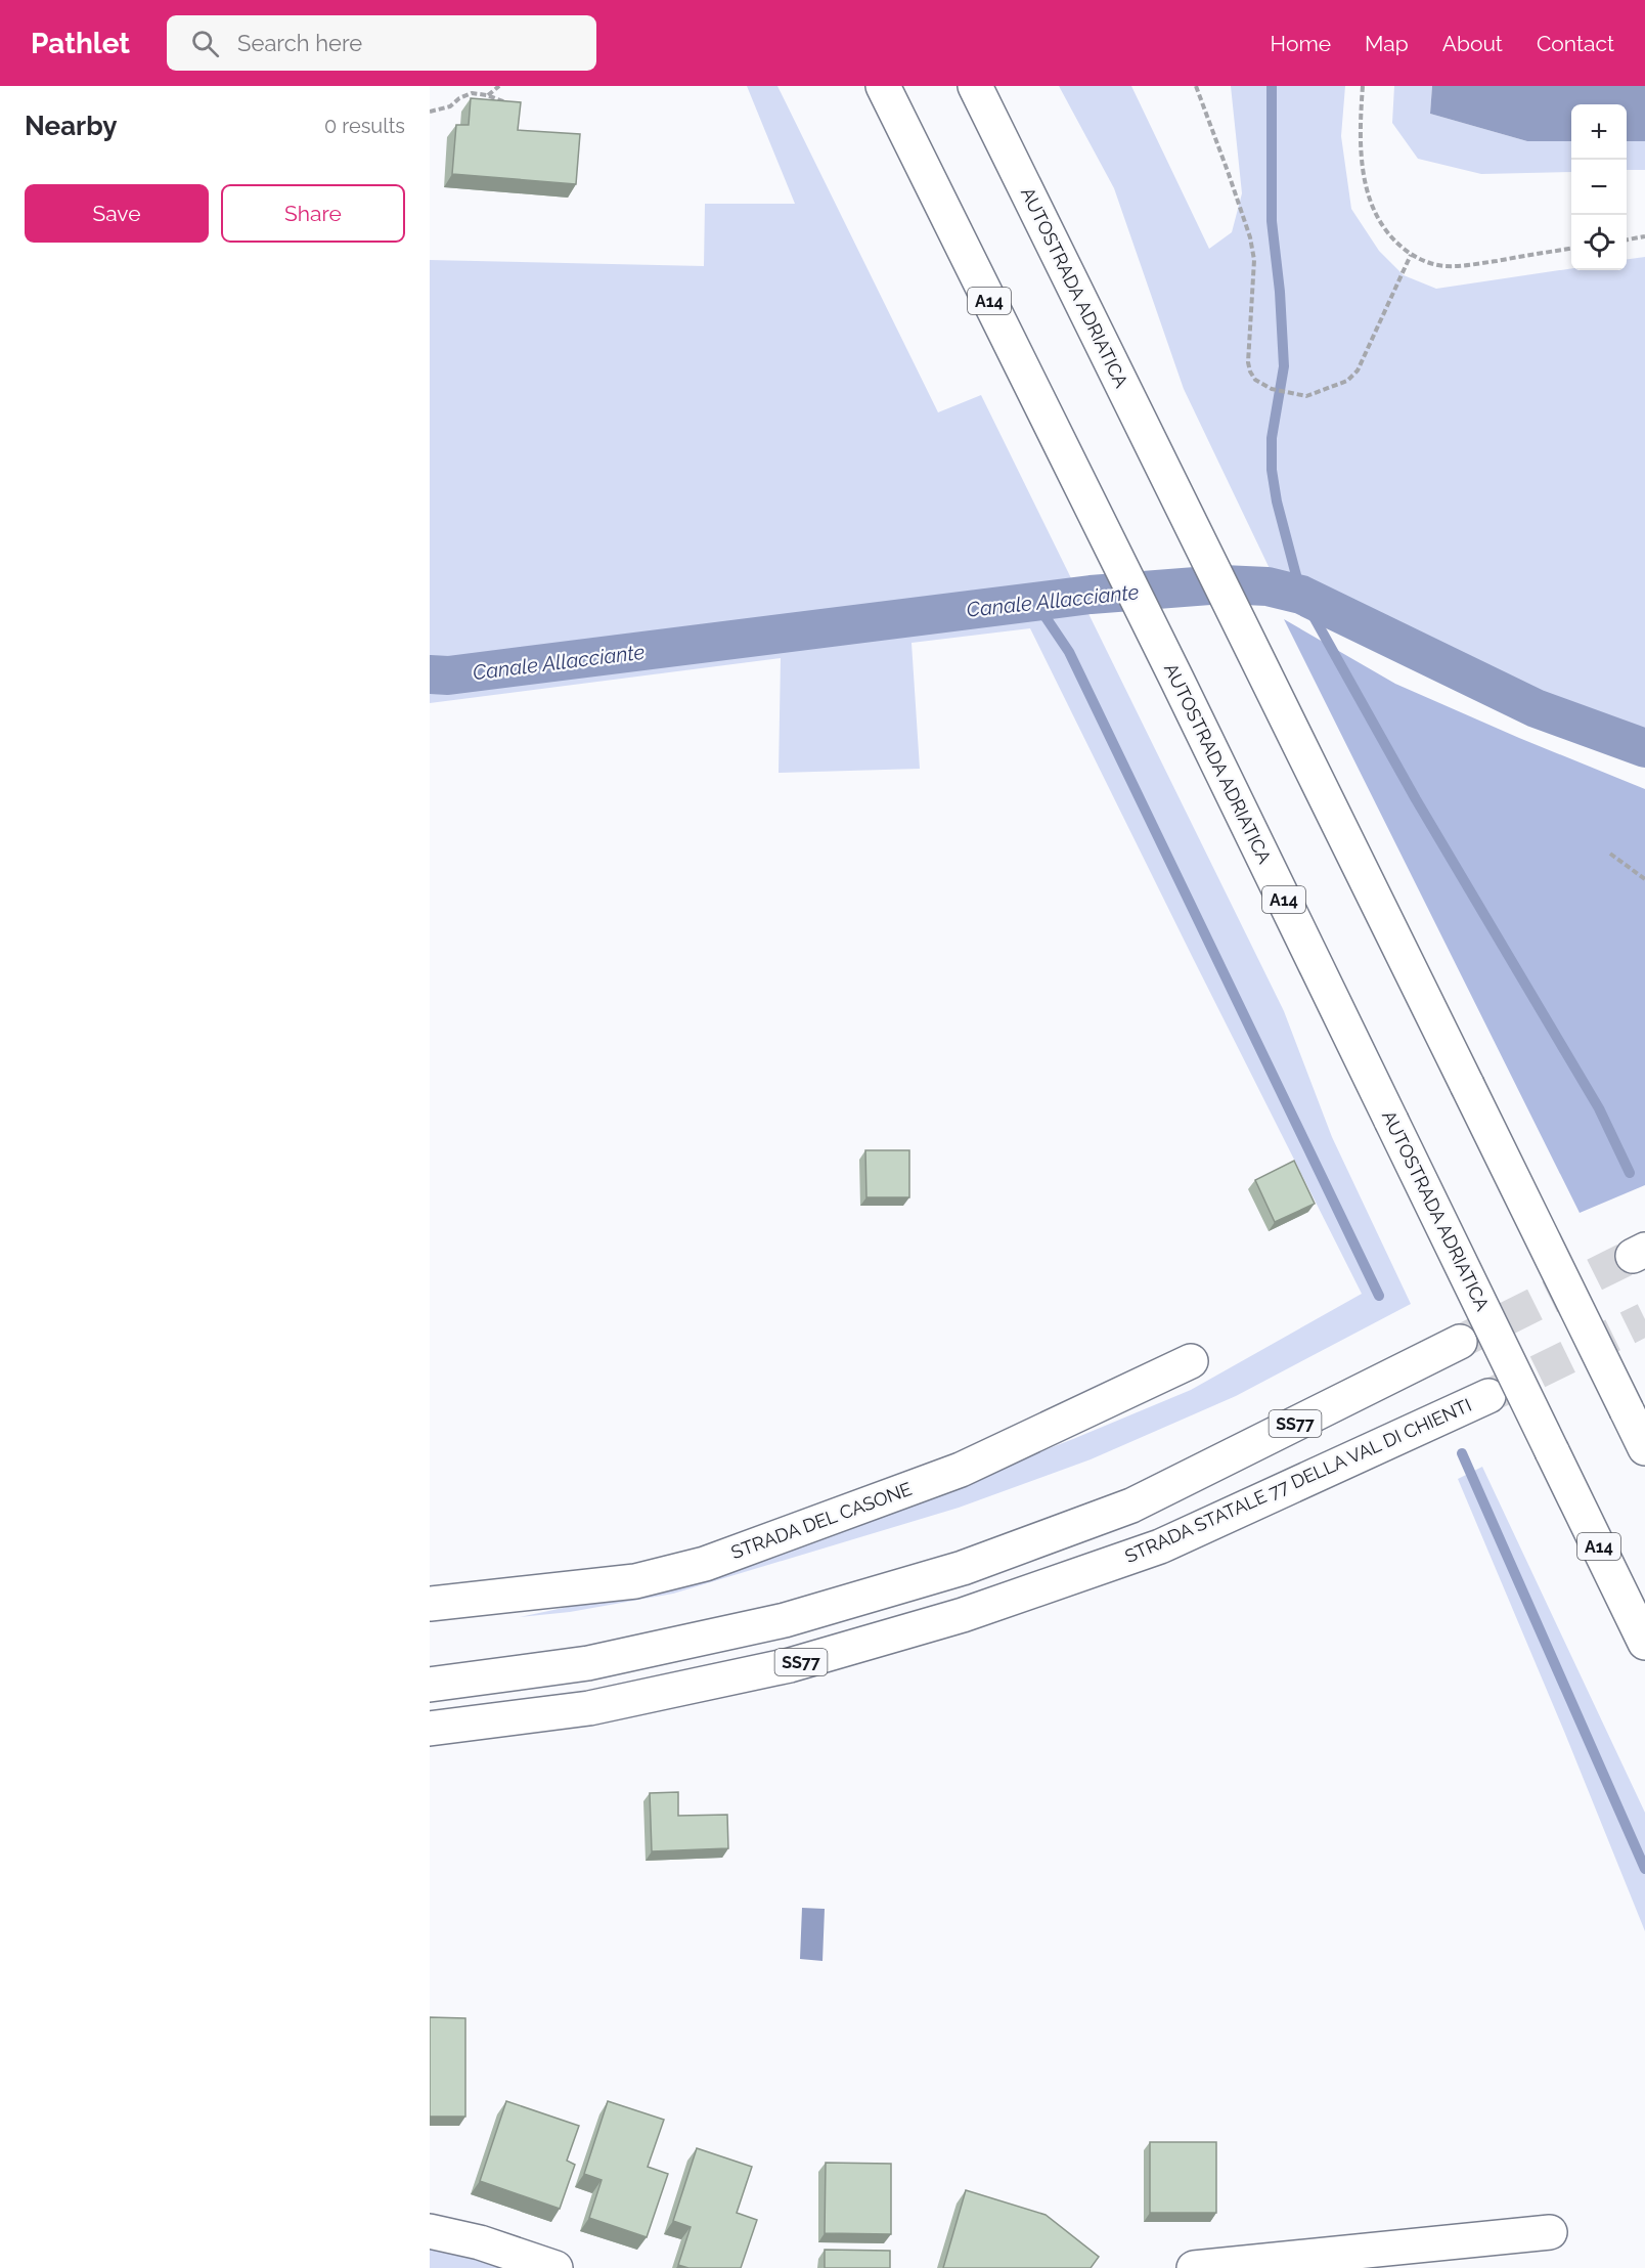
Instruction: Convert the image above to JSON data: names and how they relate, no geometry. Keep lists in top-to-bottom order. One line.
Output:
{"streets":{"main road":["AUTOSTRADA ADRIATICA","A14","SS77","STRADA STATALE 77 DELLA VAL DI CHIENTI","STRADA DEL CASONE"]},"water":["Canale Allacciante"],"page":{"header":"Pathlet","search":"Search here","nav":["Home","Map","About","Contact"],"heading":["Nearby","0 results"],"map_buttons":["+","−"],"buttons":["Save","Share"]}}
